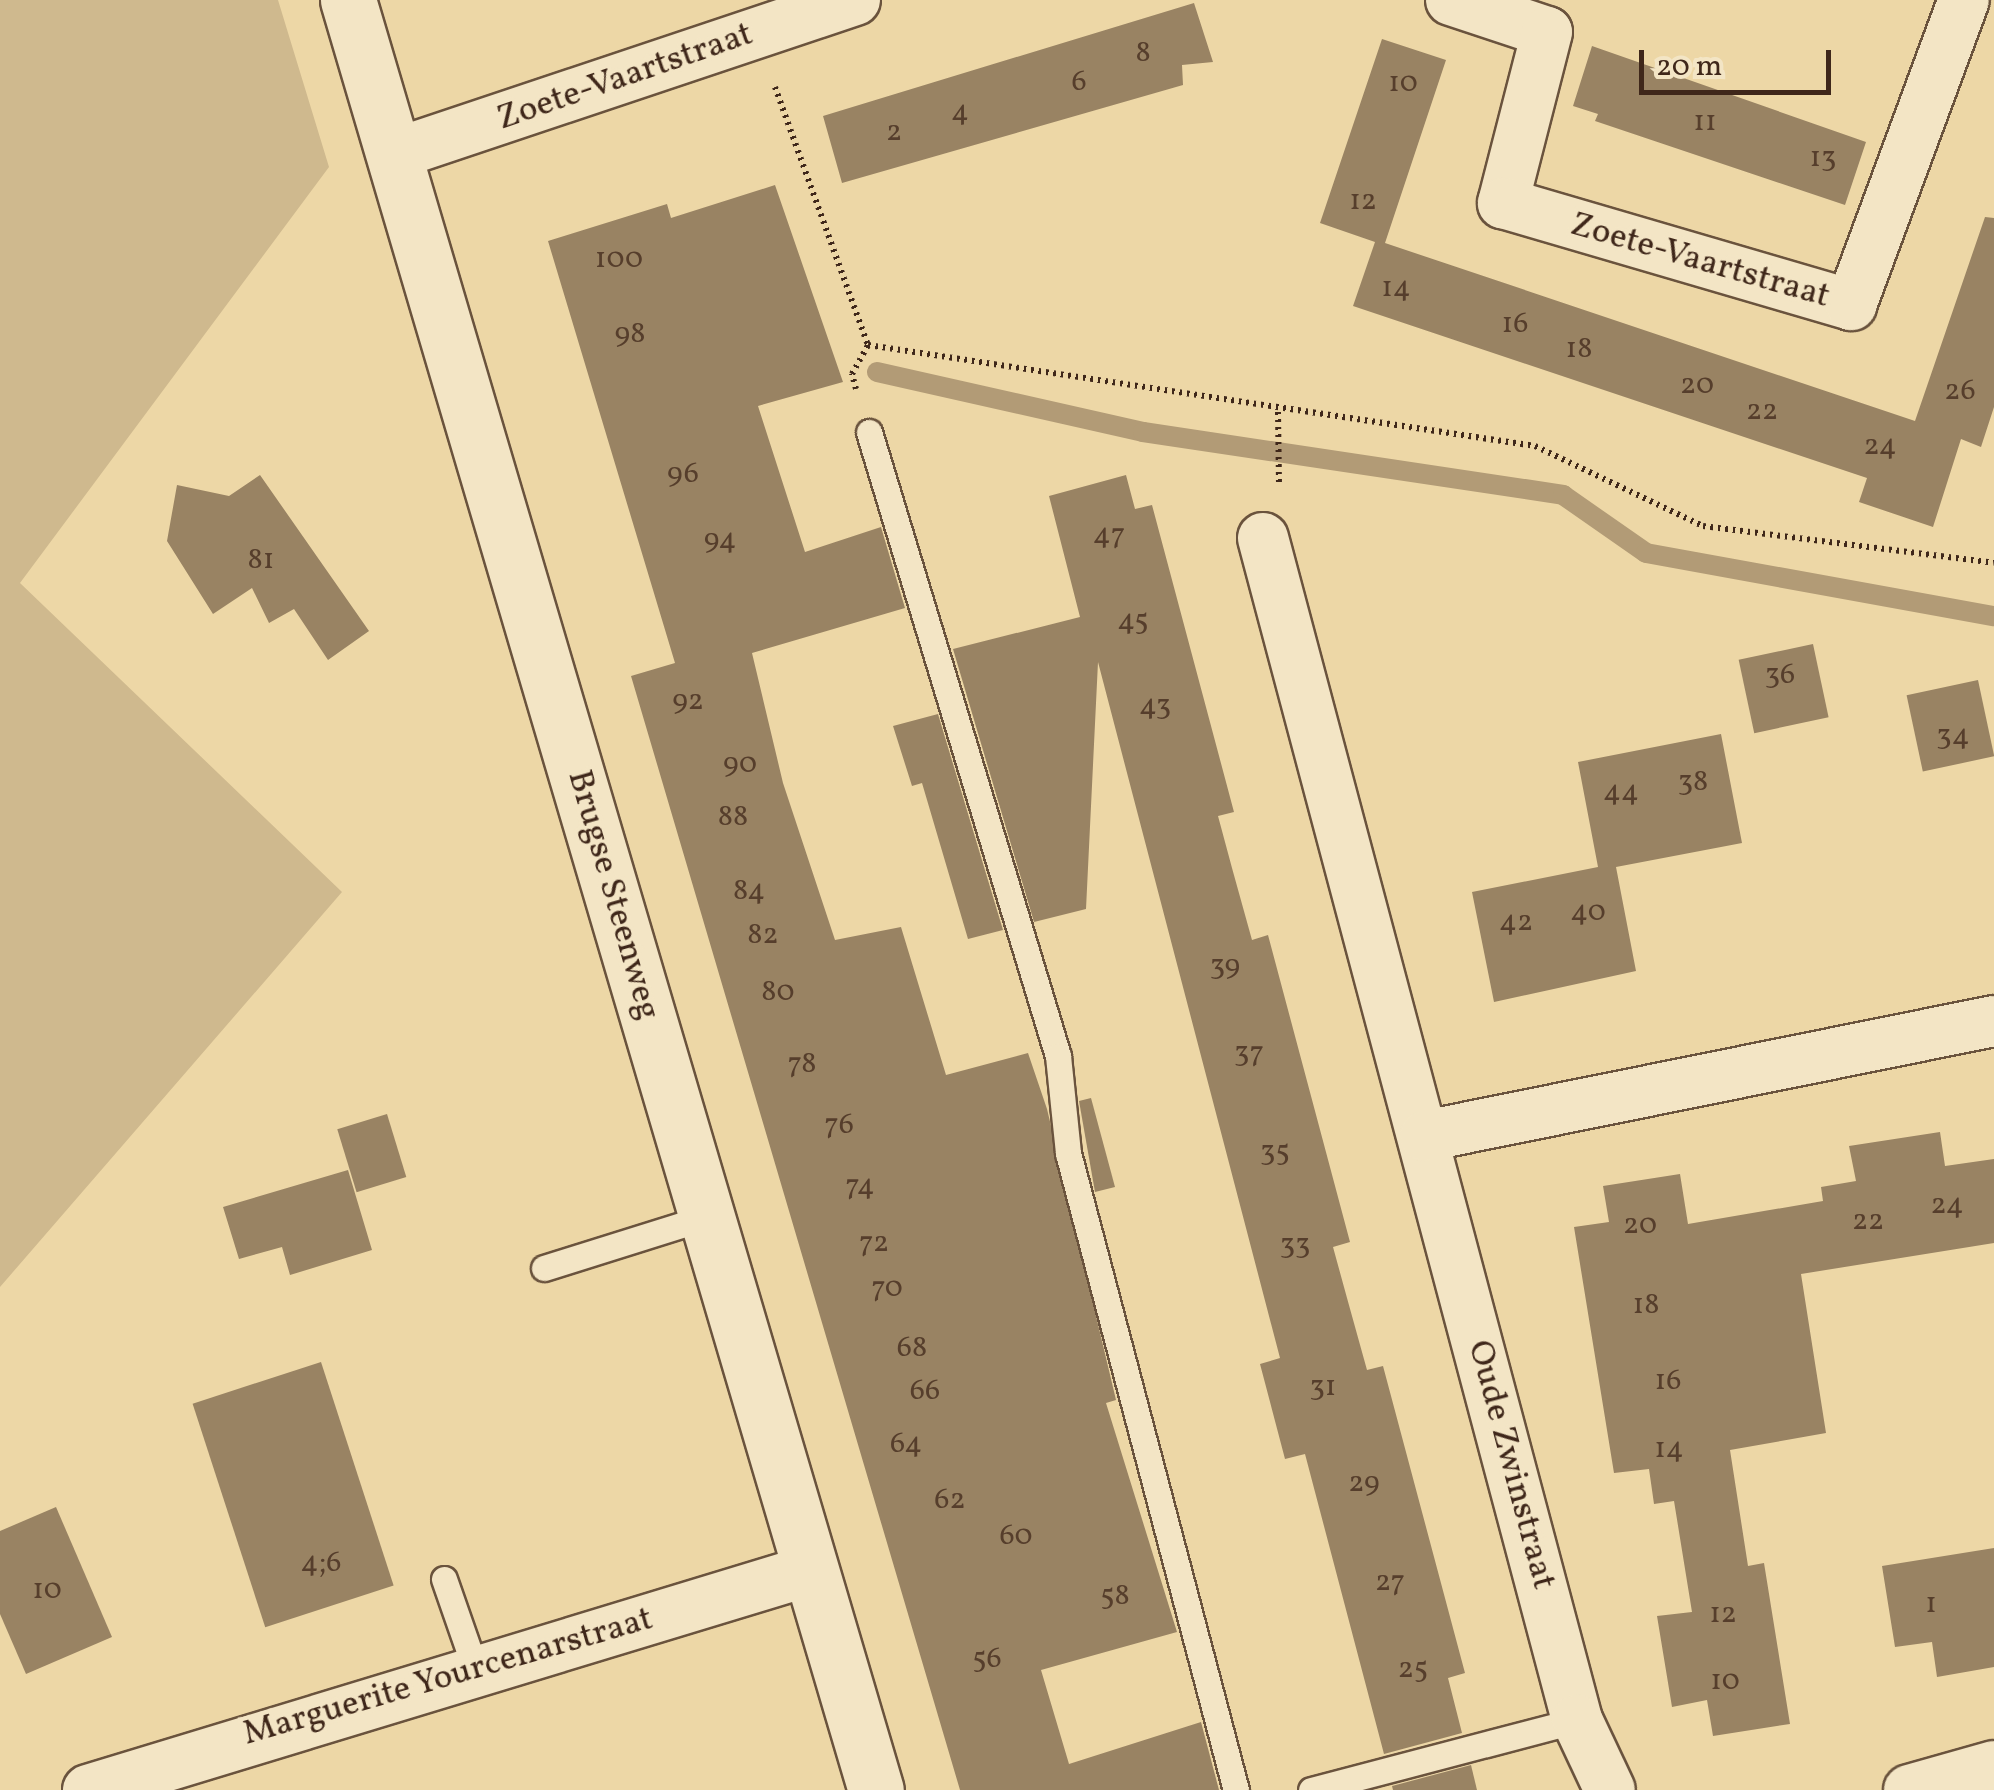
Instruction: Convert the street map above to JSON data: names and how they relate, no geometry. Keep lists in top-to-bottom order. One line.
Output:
{"streets":{"main road":["Brugse Steenweg"],"street":["Zoete-Vaartstraat","Oude Zwinstraat","Marguerite Yourcenarstraat"]},"crossings":[["Zoete-Vaartstraat","Brugse Steenweg"],["Brugse Steenweg","Marguerite Yourcenarstraat"]],"house_numbers":["8","6","10","4","11","2","13","12","100","14","16","98","18","20","26","22","24","96","47","94","81","45","36","92","43","34","90","38","44","88","84","40","42","82","39","80","37","78","76","35","74","24","22","20","72","33","70","18","68","16","31","66","64","14","29","62","60","4;6","27","10","58","1","12","56","25","10"],"scale_bar":"20 m"}
